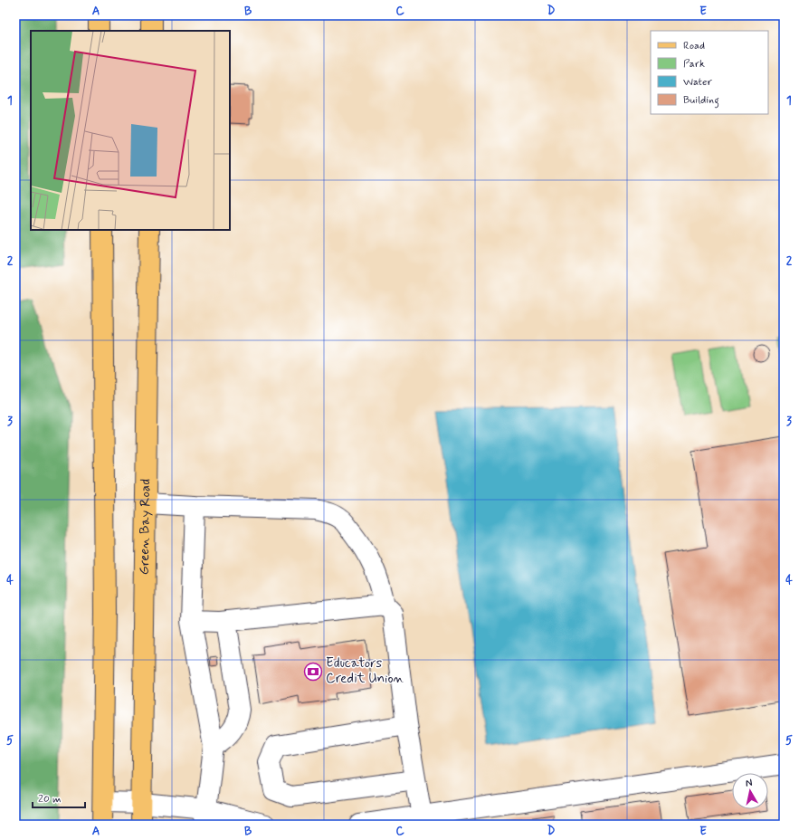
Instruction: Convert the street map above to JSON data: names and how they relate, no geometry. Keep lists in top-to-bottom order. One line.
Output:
{"streets":{"main road":["Green Bay Road"]},"places":{"bank":["Educators Credit Union"]},"legend":["Road","Park","Water","Building"],"scale_bar":"20 m","north":"top","grid":{"columns":["A","B","C","D","E"],"rows":["1","2","3","4","5"]}}
